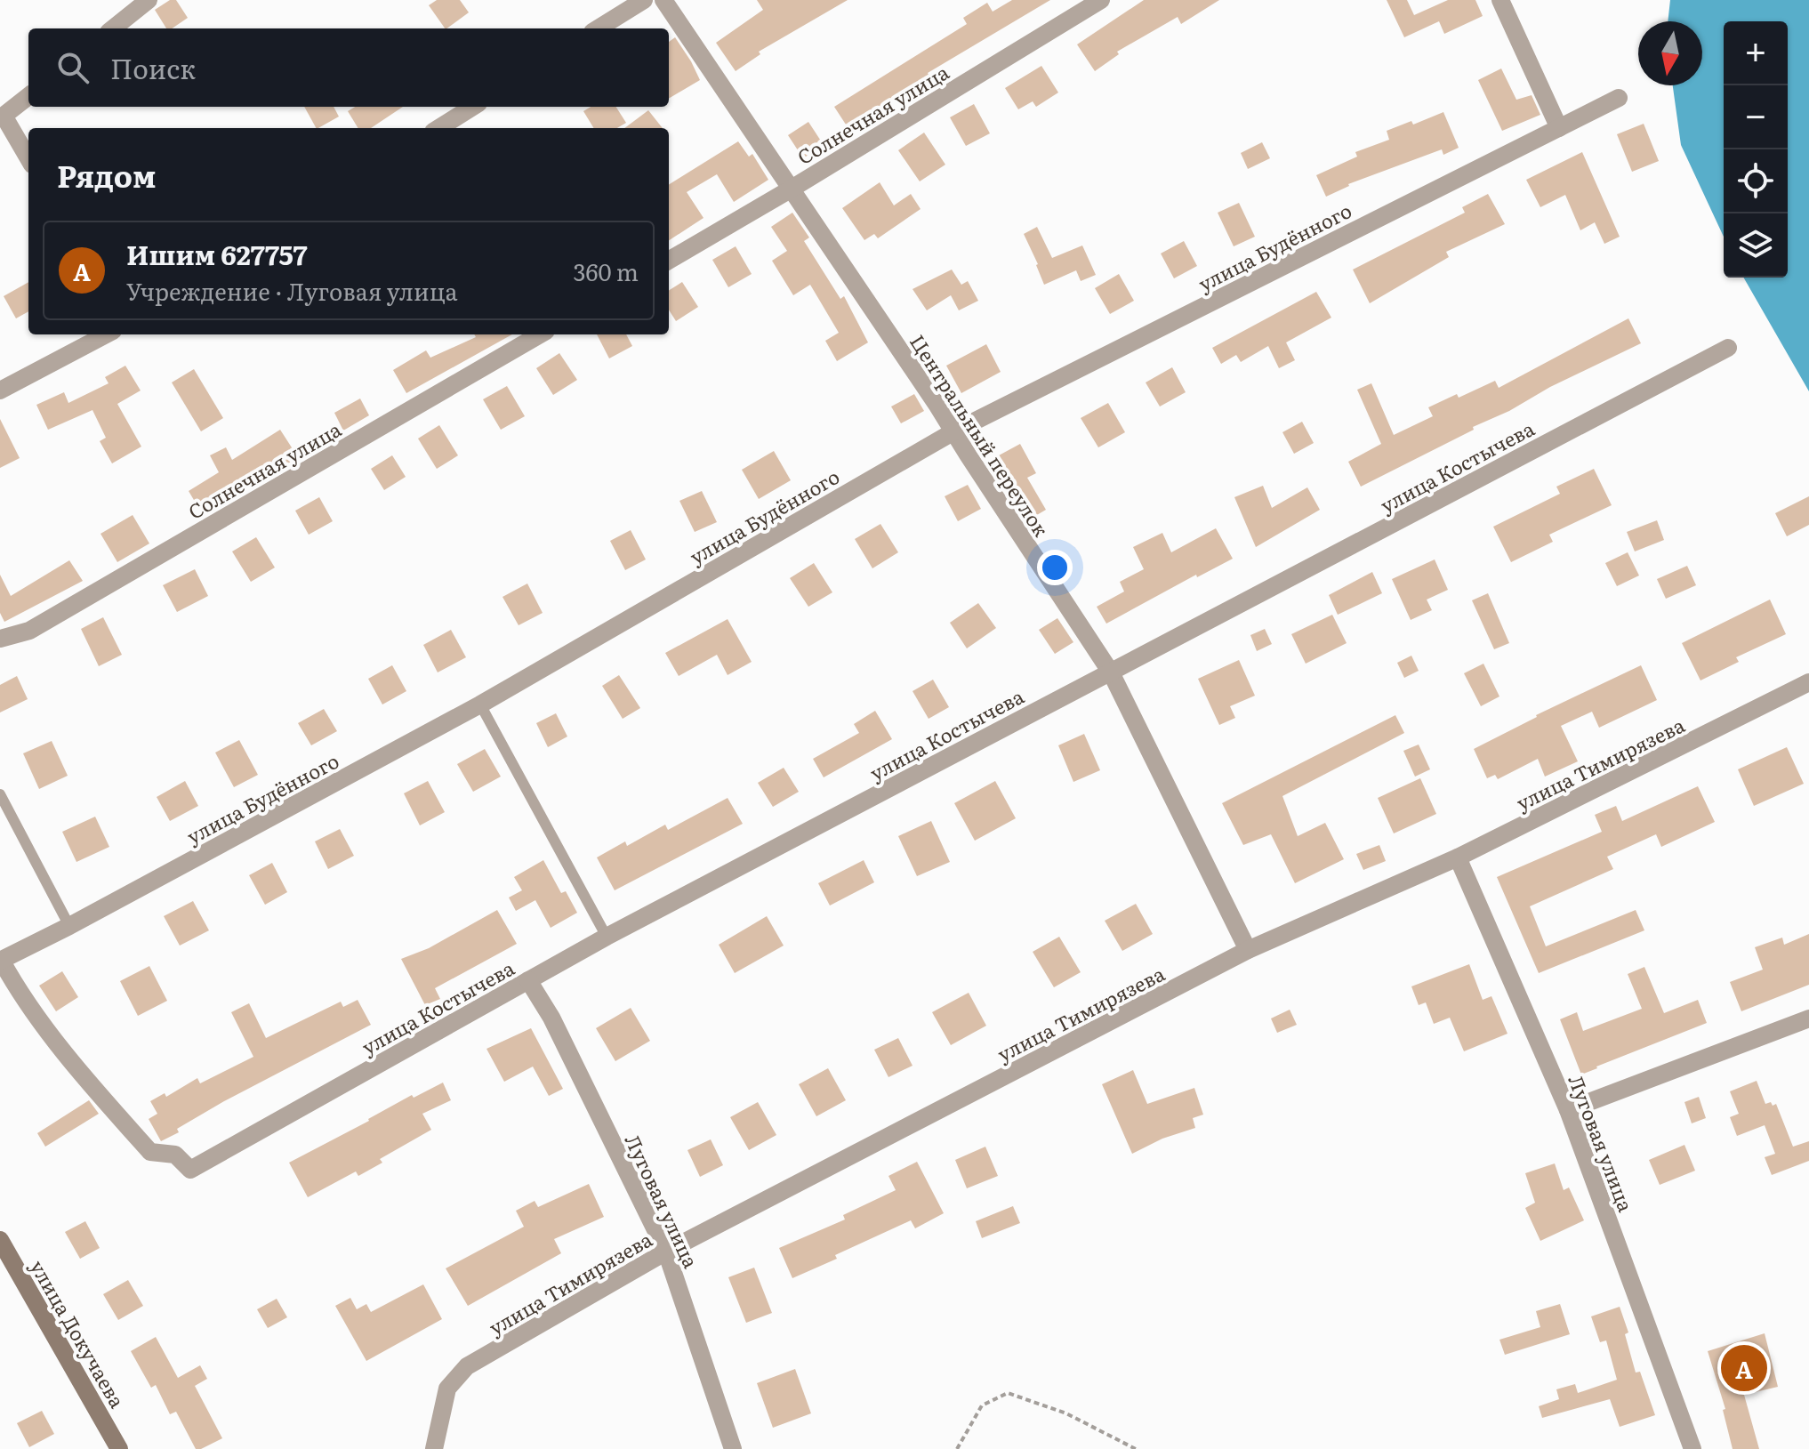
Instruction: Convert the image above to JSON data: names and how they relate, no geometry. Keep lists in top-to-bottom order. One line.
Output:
{"streets":{"main road":["улица Докучаева"],"street":["Солнечная улица","улица Будённого","Центральный переулок","улица Костычева","улица Тимирязева","Луговая улица"]},"crossings":[["Солнечная улица","Центральный переулок"],["улица Будённого","Центральный переулок"],["улица Будённого","улица Костычева"],["Центральный переулок","улица Костычева"],["Центральный переулок","улица Тимирязева"],["улица Костычева","Луговая улица"],["улица Тимирязева","Луговая улица"]],"north":"bottom","page":{"map_buttons":["+","−"],"search":"Поиск","heading":"Рядом","list":[{"mark":"A","name":"Ишим 627757","note":"Учреждение · Луговая улица","value":"360 m"}],"pins":"A"}}
